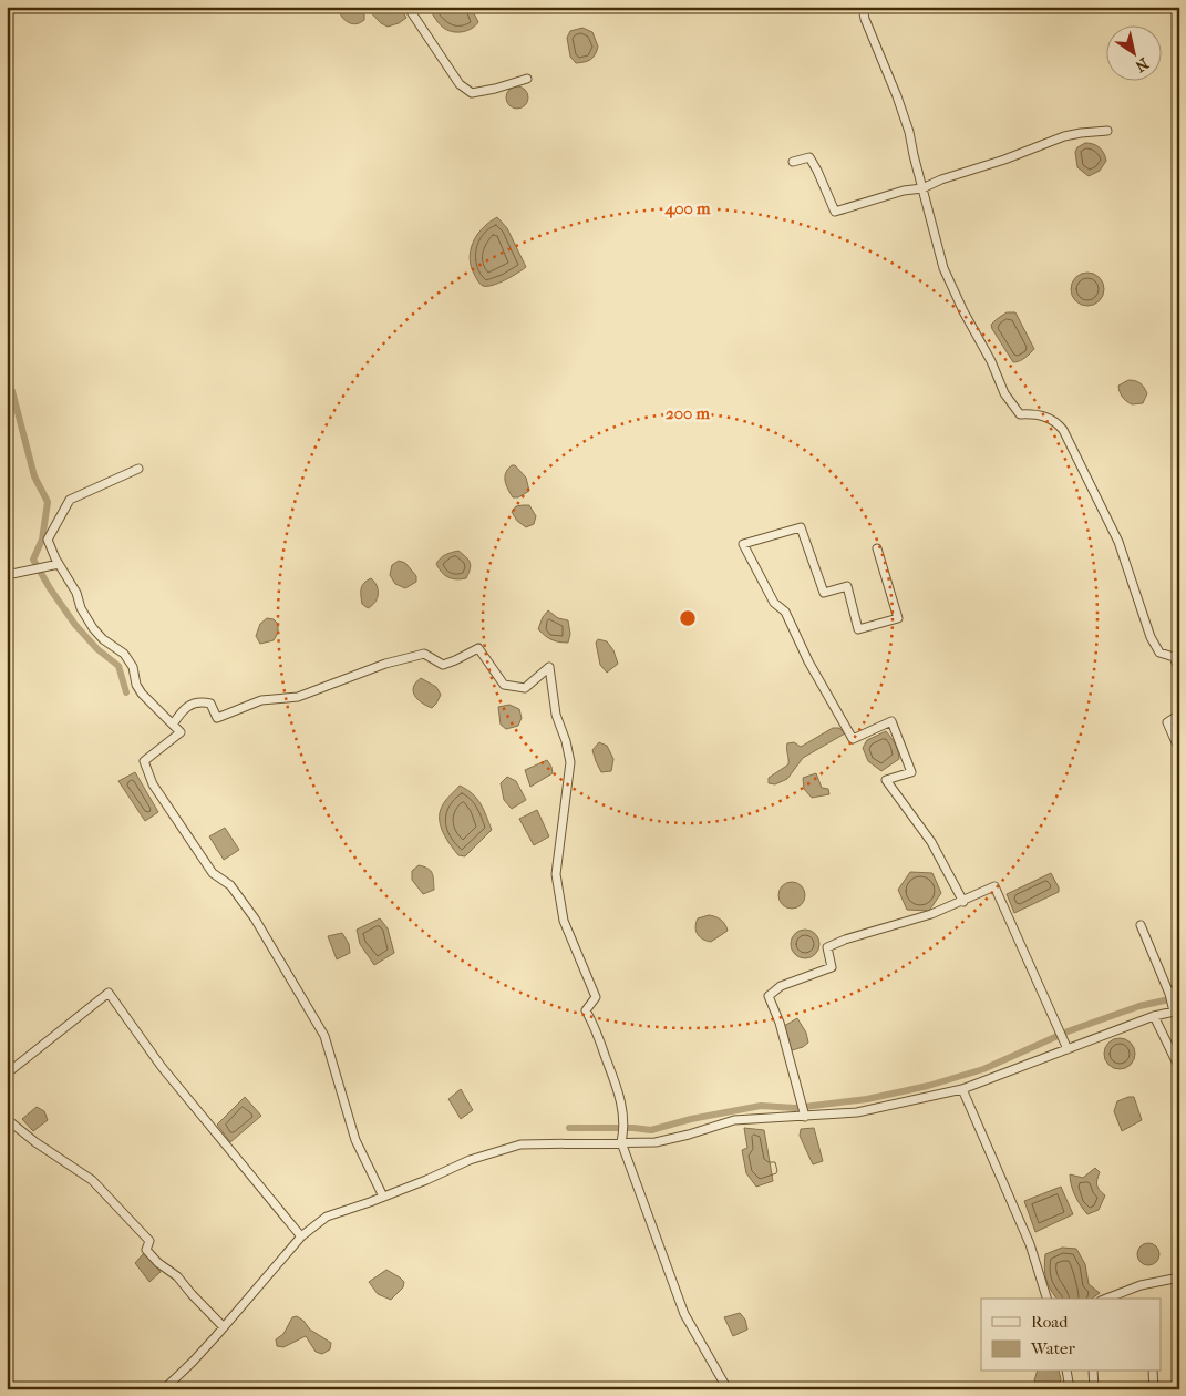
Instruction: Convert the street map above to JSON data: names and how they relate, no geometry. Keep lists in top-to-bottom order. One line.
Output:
{"legend":["Road","Water"],"north":"bottom right","rings":["400 m","200 m"]}
